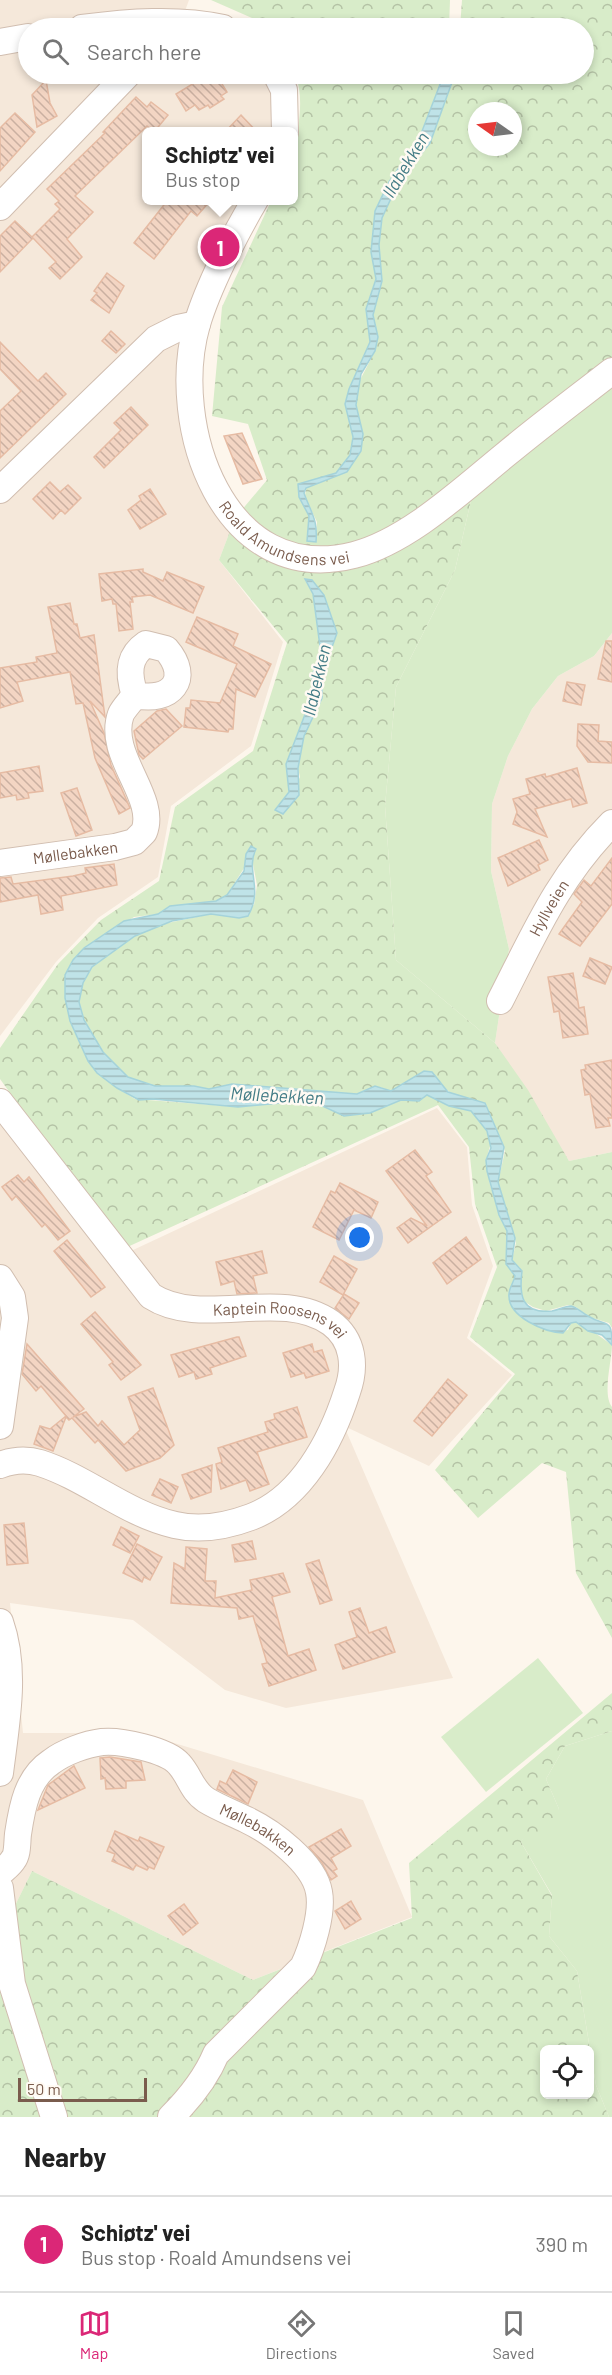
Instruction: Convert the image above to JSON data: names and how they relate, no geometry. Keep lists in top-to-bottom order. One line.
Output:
{"streets":{"street":["Roald Amundsens vei","Møllebakken","Hyllveien","Kaptein Roosens vei"]},"water":["Ilabekken","Møllebekken"],"scale_bar":"50 m","north":"left","page":{"search":"Search here","popup":["Schiøtz' vei","Bus stop"],"pins":"1","scale":"50 m","heading":"Nearby","list":[{"mark":"1","name":"Schiøtz' vei","note":"Bus stop · Roald Amundsens vei","value":"390 m"}],"nav":["Map","Directions","Saved"]}}
